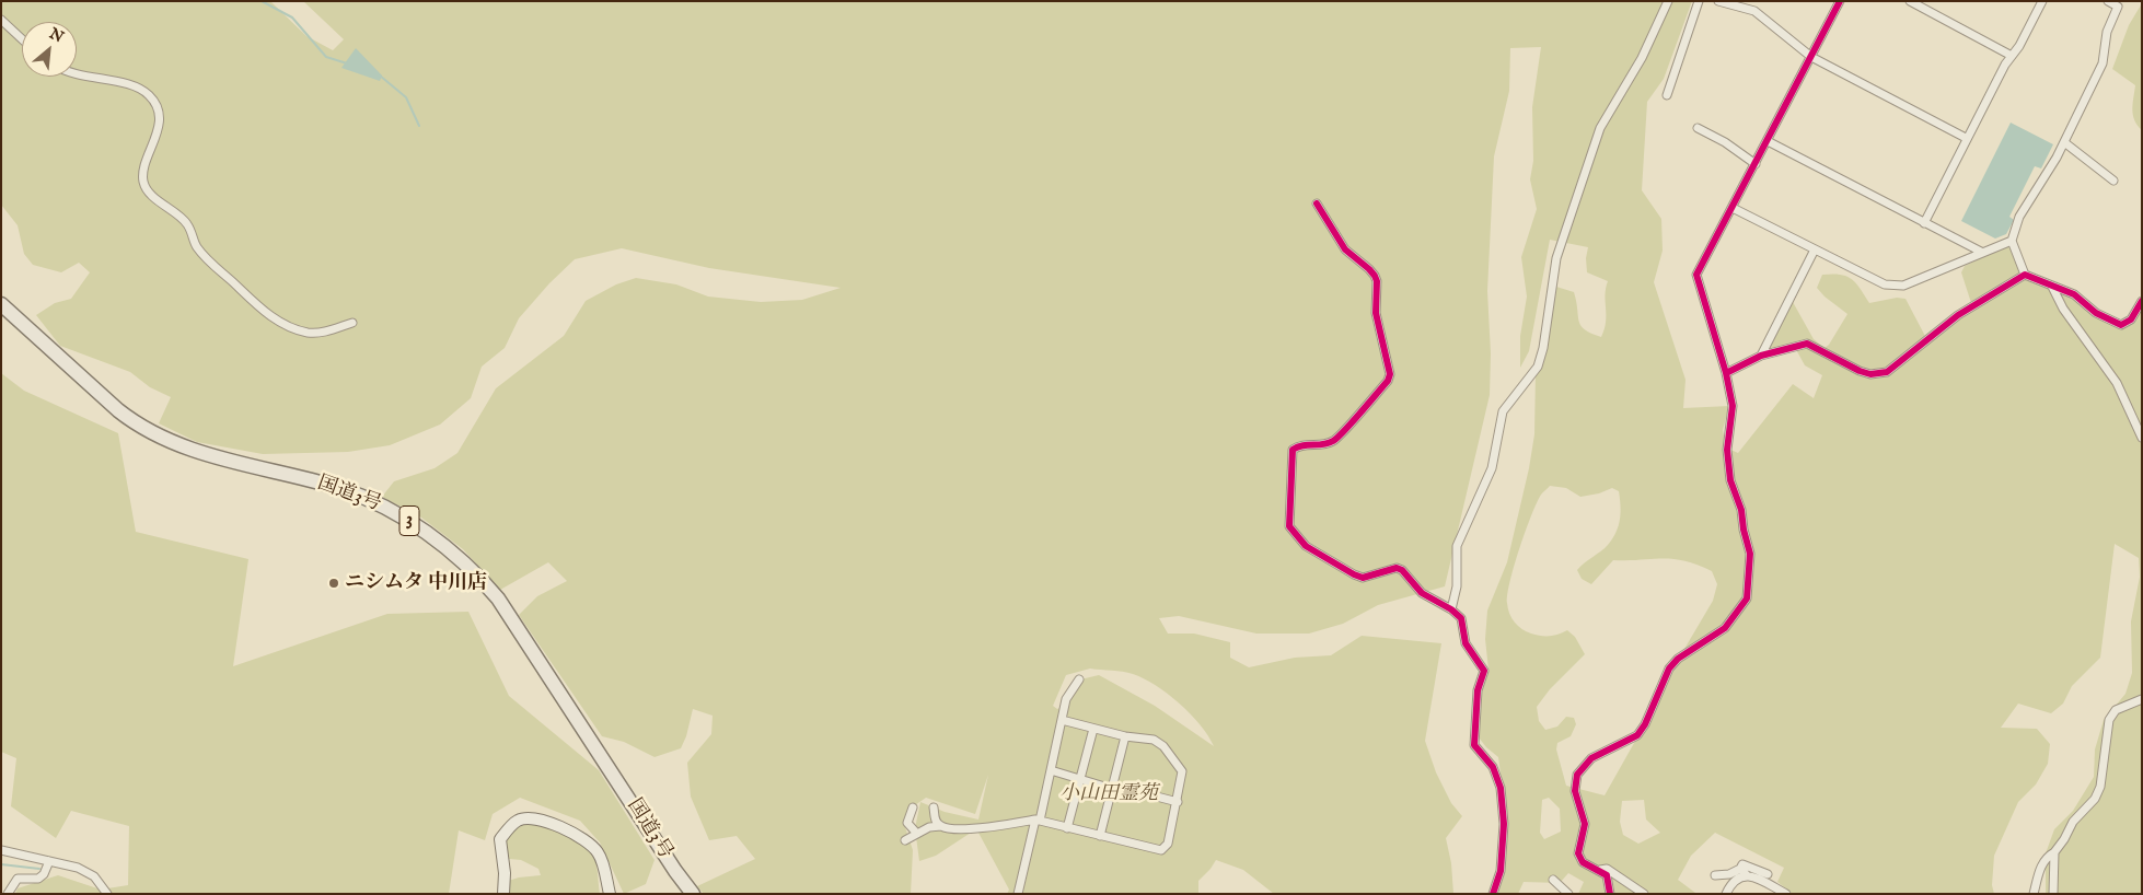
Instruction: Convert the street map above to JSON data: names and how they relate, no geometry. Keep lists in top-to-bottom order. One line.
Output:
{"streets":{"highway":["国道3号","3"]},"parks":["小山田霊苑"],"places":["ニシムタ 中川店"],"north":"top right"}
